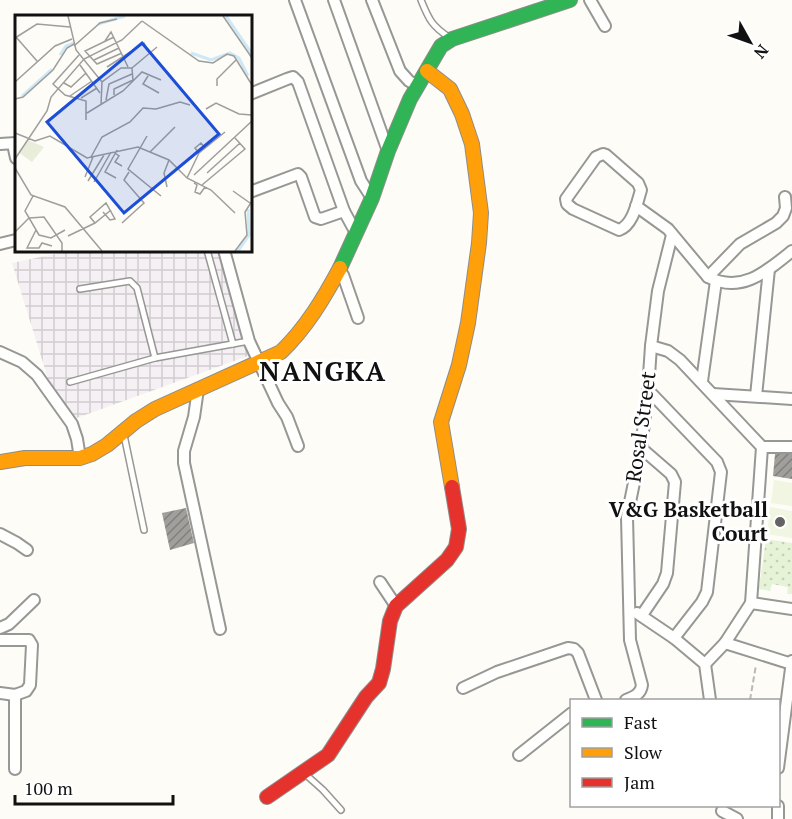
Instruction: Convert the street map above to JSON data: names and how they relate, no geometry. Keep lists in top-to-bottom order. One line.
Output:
{"streets":{"street":["Rosal Street"]},"districts":["NANGKA"],"places":["V&G Basketball Court"],"legend":["Fast","Slow","Jam"],"scale_bar":"100 m","north":"bottom right"}
